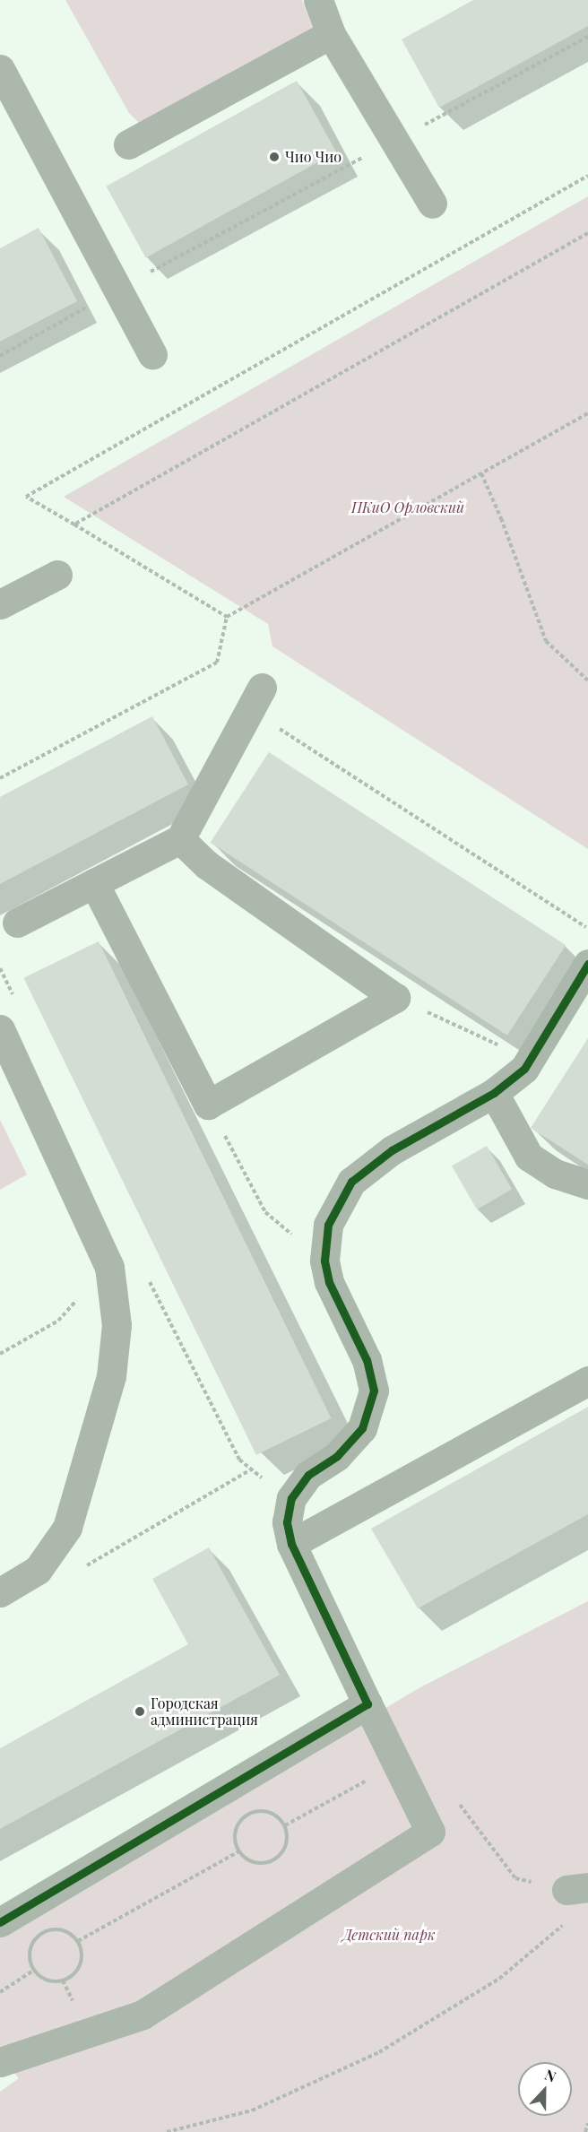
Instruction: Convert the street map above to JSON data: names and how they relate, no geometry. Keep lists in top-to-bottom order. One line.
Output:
{"parks":["ПКиО Орловский","Детский парк"],"places":["Чио Чио","Городская администрация"],"north":"top"}
